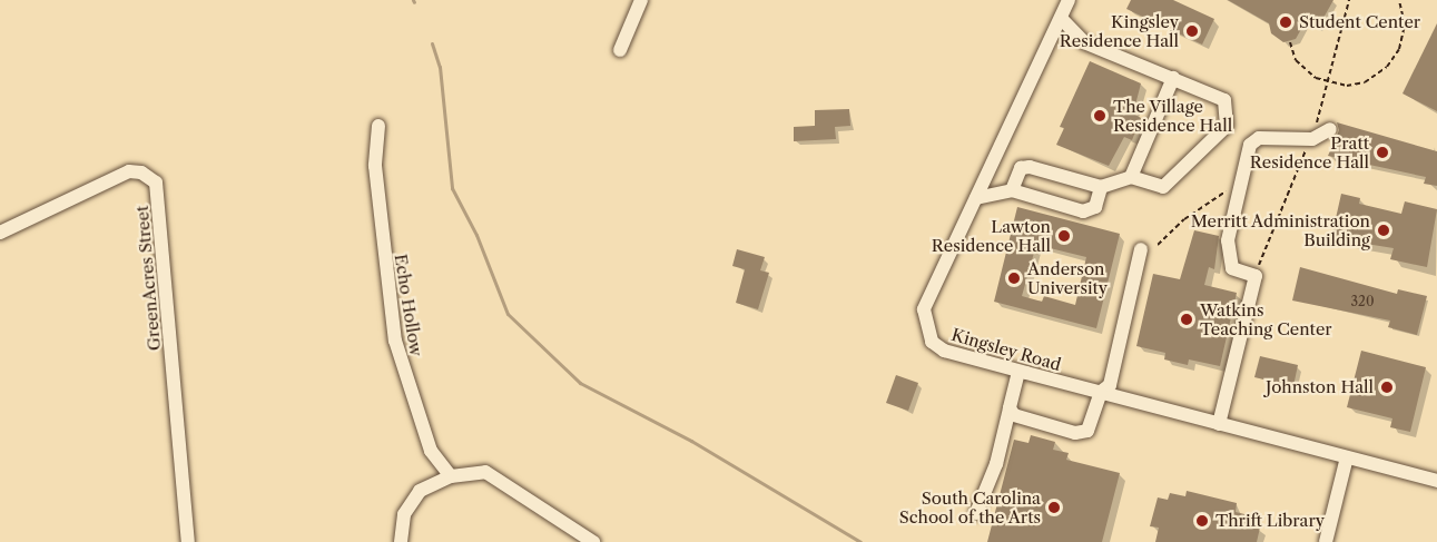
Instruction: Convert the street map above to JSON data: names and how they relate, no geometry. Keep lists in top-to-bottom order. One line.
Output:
{"streets":{"street":["GreenAcres Street","Echo Hollow","Kingsley Road"]},"places":["Student Center","Kingsley Residence Hall","The Village Residence Hall","Pratt Residence Hall","Merritt Administration Building","Lawton Residence Hall","Anderson University","Watkins Teaching Center","Johnston Hall","South Carolina School of the Arts","Thrift Library"],"house_numbers":["320"]}
